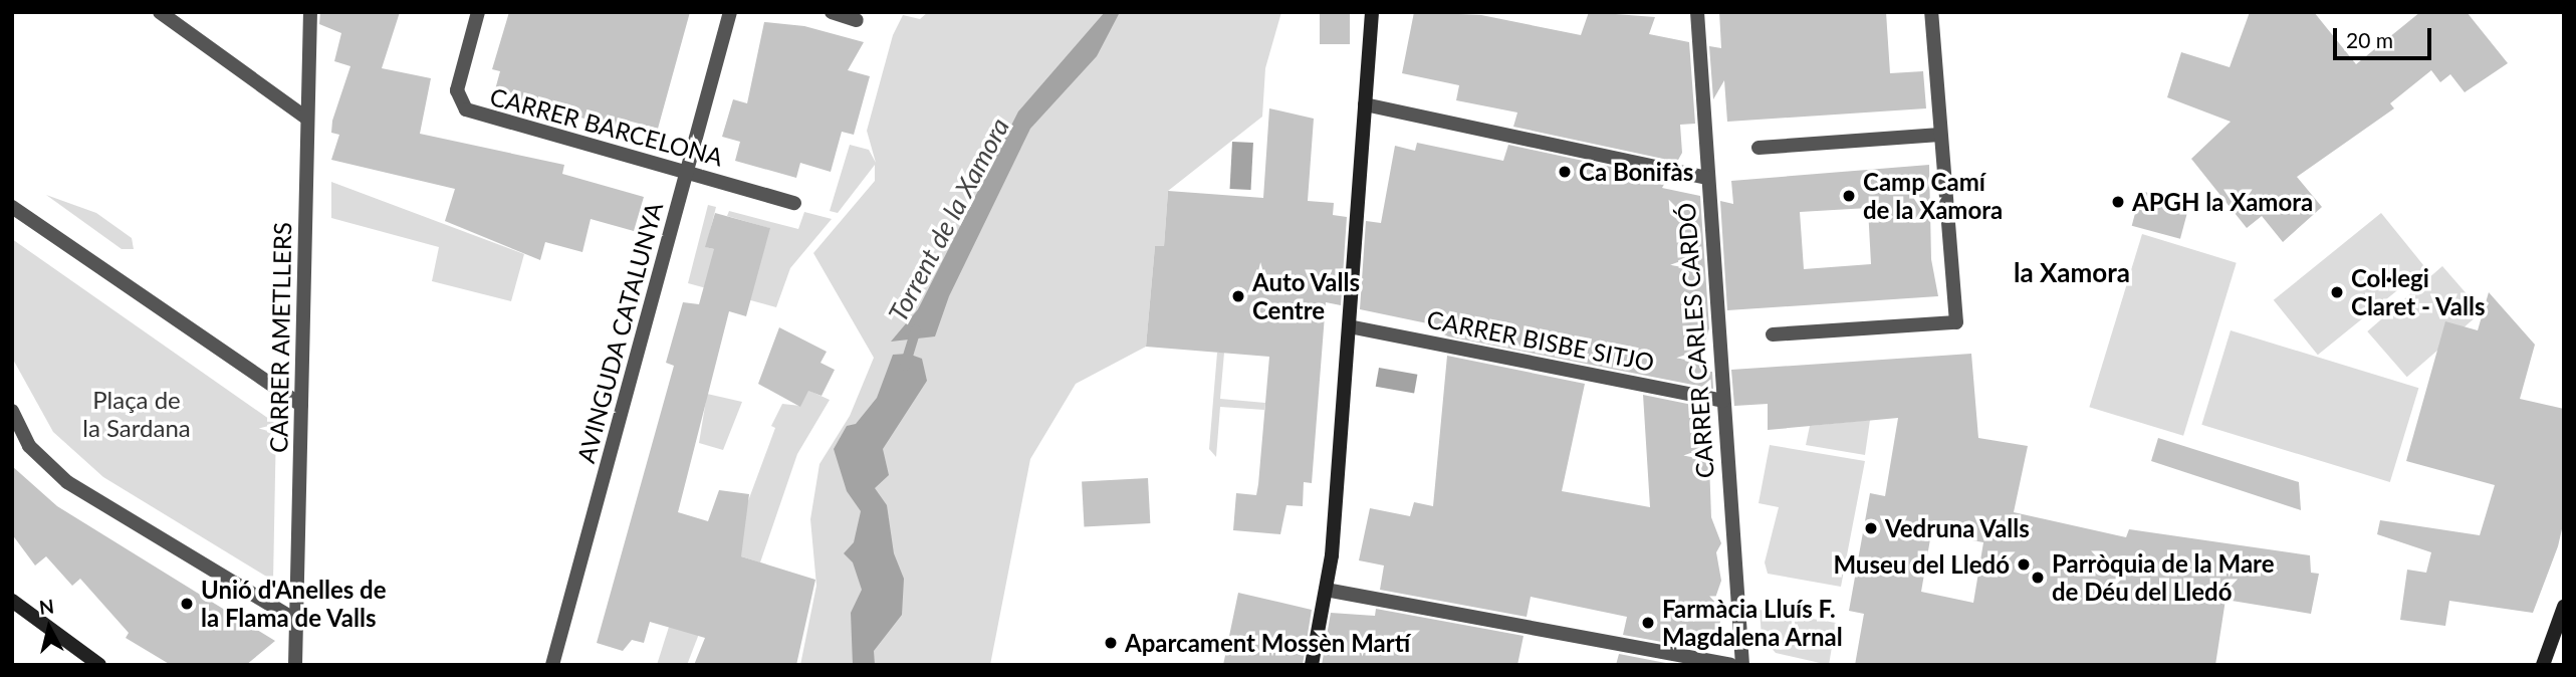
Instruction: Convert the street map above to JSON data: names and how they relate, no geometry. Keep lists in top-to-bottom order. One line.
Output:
{"streets":{"street":["CARRER BARCELONA","AVINGUDA CATALUNYA","CARRER AMETLLERS","CARRER BISBE SITJO","CARRER CARLES CARDÓ"]},"crossings":[["CARRER BARCELONA","AVINGUDA CATALUNYA"],["CARRER BISBE SITJO","CARRER CARLES CARDÓ"]],"districts":["la Xamora"],"water":["Torrent de la Xamora"],"parks":["Plaça de la Sardana"],"places":["Ca Bonifàs","Camp Camí de la Xamora","APGH la Xamora","Col·legi Claret - Valls","Auto Valls Centre","Vedruna Valls","Museu del Lledó","Parròquia de la Mare de Déu del Lledó","Unió d'Anelles de la Flama de Valls","Farmàcia Lluís F. Magdalena Arnal","Aparcament Mossèn Martí"],"scale_bar":"20 m","north":"top"}
